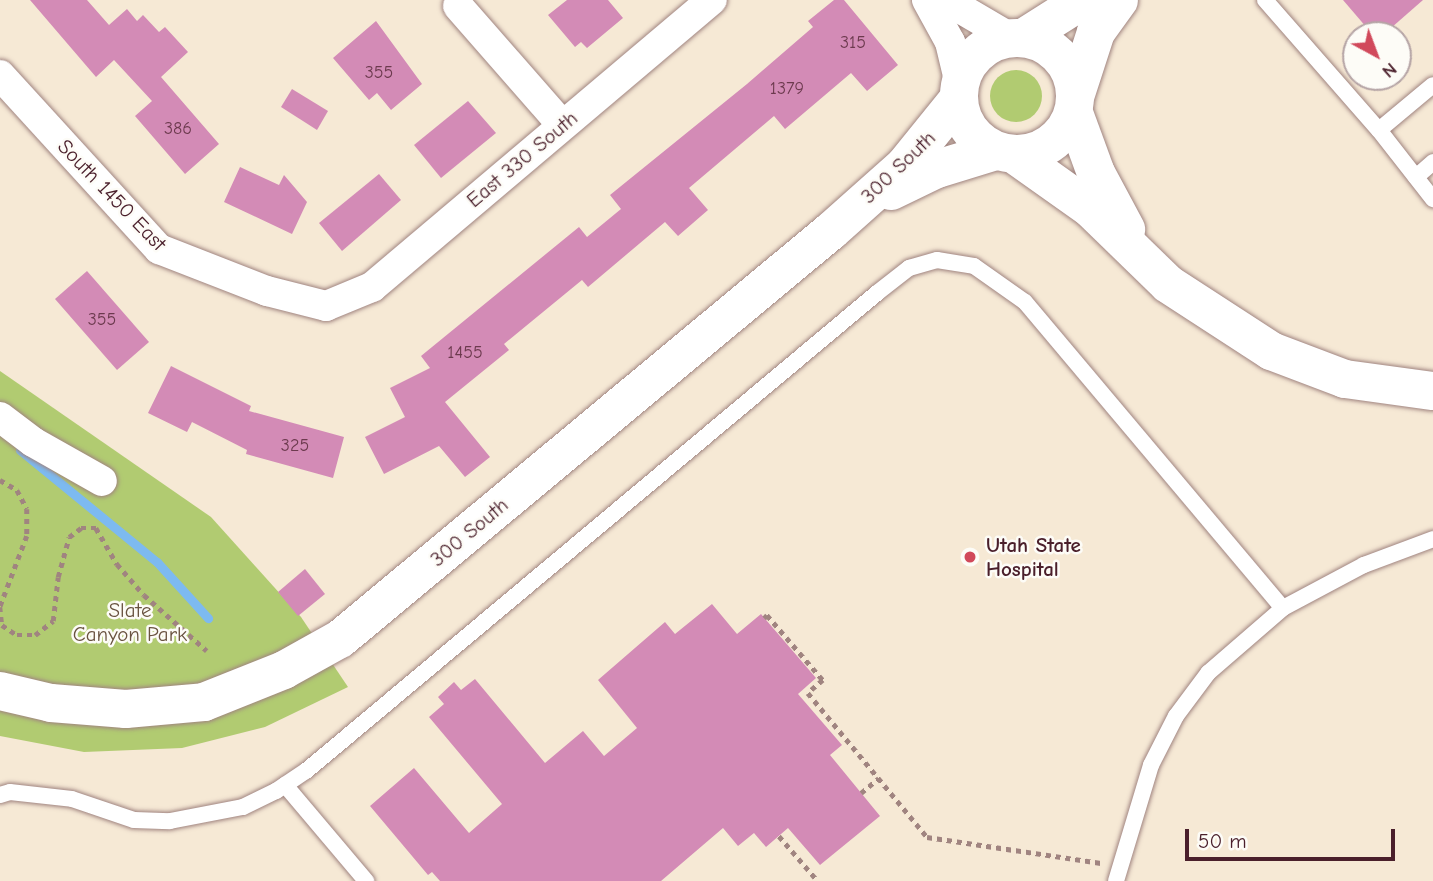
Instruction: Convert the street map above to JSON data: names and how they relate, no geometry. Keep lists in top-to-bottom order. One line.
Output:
{"streets":{"street":["East 330 South","300 South","South 1450 East"]},"crossings":[["East 330 South","South 1450 East"]],"parks":["Slate Canyon Park"],"places":["Utah State Hospital"],"house_numbers":["315","355","1379","386","355","1455","325"],"scale_bar":"50 m","north":"bottom right"}
